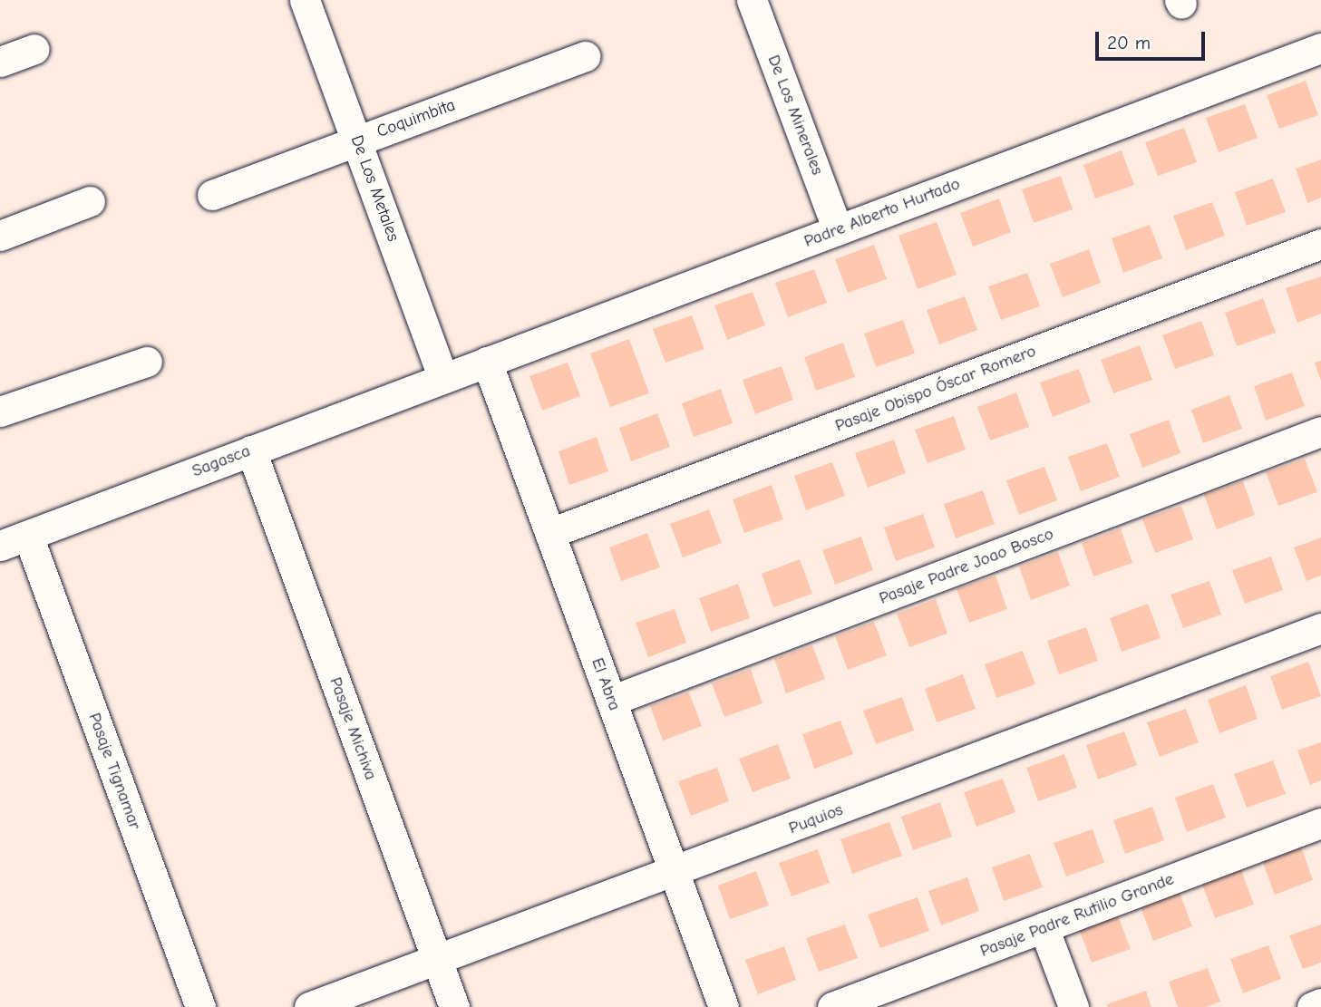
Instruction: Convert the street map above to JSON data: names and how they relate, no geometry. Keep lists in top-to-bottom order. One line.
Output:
{"streets":{"street":["De Los Minerales","Coquimbita","De Los Metales","Padre Alberto Hurtado","Pasaje Obispo Óscar Romero","Sagasca","Pasaje Padre Joao Bosco","El Abra","Pasaje Michiva","Pasaje Tignamar","Puquios","Pasaje Padre Rutilio Grande"]},"crossings":[["De Los Minerales","Padre Alberto Hurtado"],["Coquimbita","De Los Metales"],["De Los Metales","Padre Alberto Hurtado"],["De Los Metales","Sagasca"],["Padre Alberto Hurtado","Sagasca"],["Padre Alberto Hurtado","El Abra"],["Pasaje Obispo Óscar Romero","El Abra"],["Sagasca","Pasaje Michiva"],["Sagasca","Pasaje Tignamar"],["Pasaje Padre Joao Bosco","El Abra"],["El Abra","Puquios"],["Pasaje Michiva","Puquios"]],"scale_bar":"20 m"}
